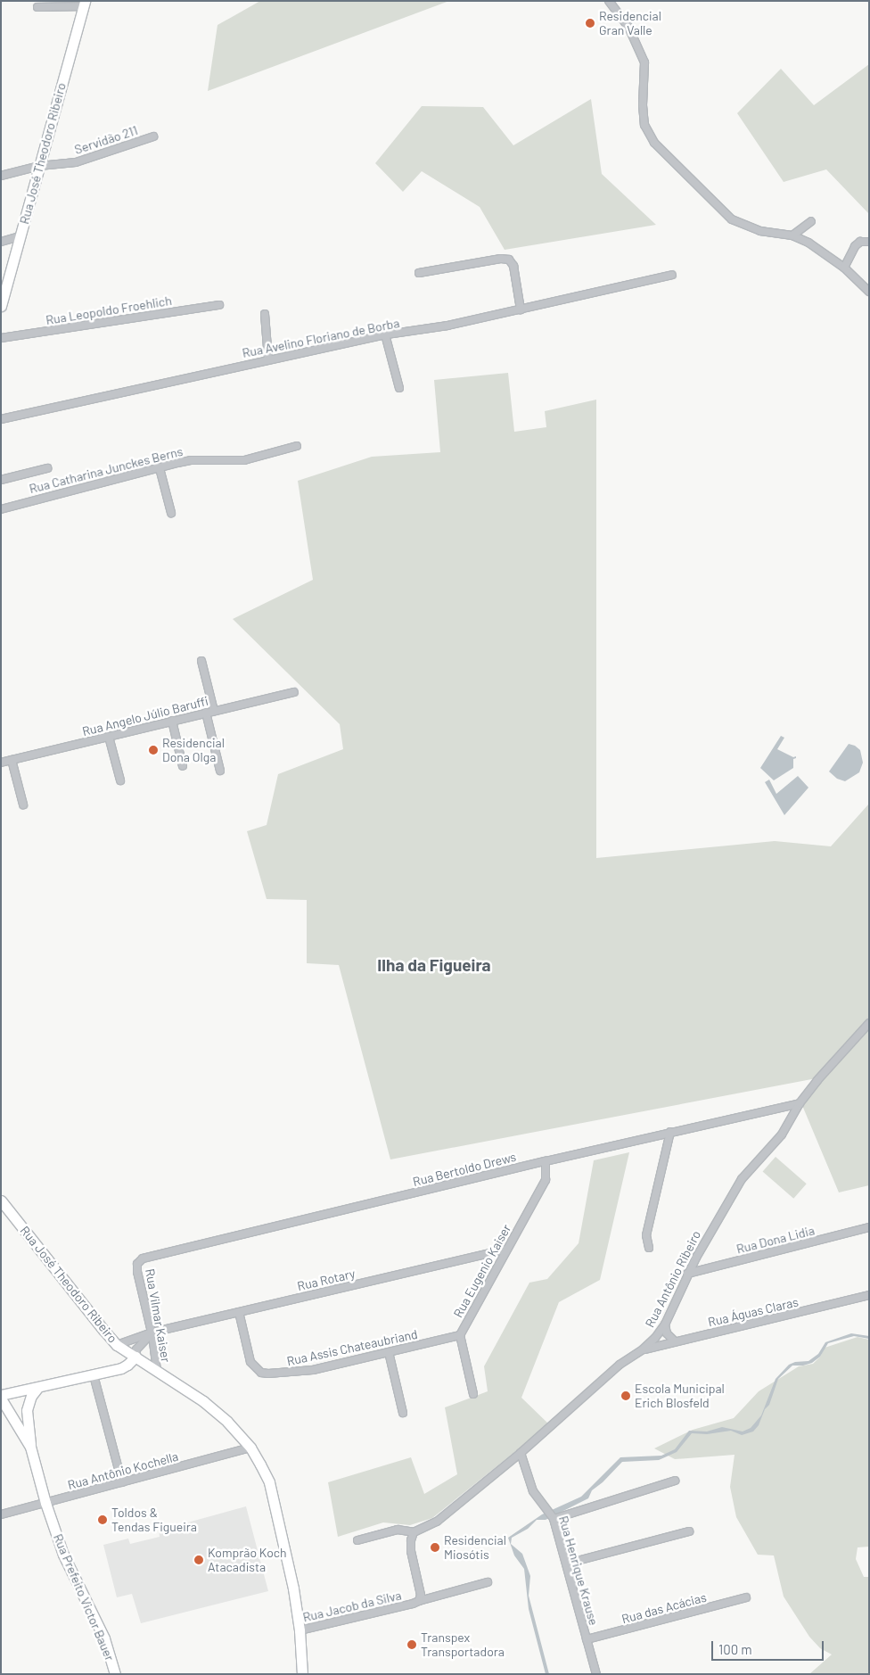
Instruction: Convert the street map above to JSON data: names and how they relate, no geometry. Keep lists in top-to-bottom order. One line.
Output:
{"streets":{"main road":["Rua José Theodoro Ribeiro","Rua Prefeito Victor Bauer"],"street":["Servidão 211","Rua Leopoldo Froehlich","Rua Avelino Floriano de Borba","Rua Catharina Junckes Berns","Rua Angelo Júlio Baruffi","Rua Bertoldo Drews","Rua Dona Lidia","Rua Eugenio Kaiser","Rua Antônio Ribeiro","Rua Rotary","Rua Águas Claras","Rua Vilmar Kaiser","Rua Assis Chateaubriand","Rua Antônio Kochella","Rua Henrique Krause","Rua Jacob da Silva","Rua das Acácias"]},"crossings":[["Servidão 211","Rua José Theodoro Ribeiro"],["Rua José Theodoro Ribeiro","Rua Rotary"],["Rua José Theodoro Ribeiro","Rua Vilmar Kaiser"],["Rua José Theodoro Ribeiro","Rua Antônio Kochella"],["Rua José Theodoro Ribeiro","Rua Jacob da Silva"],["Rua Bertoldo Drews","Rua Eugenio Kaiser"],["Rua Bertoldo Drews","Rua Antônio Ribeiro"],["Rua Bertoldo Drews","Rua Vilmar Kaiser"],["Rua Dona Lidia","Rua Antônio Ribeiro"],["Rua Eugenio Kaiser","Rua Rotary"],["Rua Eugenio Kaiser","Rua Assis Chateaubriand"],["Rua Antônio Ribeiro","Rua Águas Claras"],["Rua Antônio Ribeiro","Rua Henrique Krause"],["Rua Antônio Ribeiro","Rua Jacob da Silva"],["Rua Rotary","Rua Vilmar Kaiser"],["Rua Rotary","Rua Assis Chateaubriand"],["Rua Antônio Kochella","Rua Prefeito Victor Bauer"],["Rua Henrique Krause","Rua das Acácias"]],"districts":["Ilha da Figueira"],"places":["Residencial Gran Valle","Residencial Dona Olga","Escola Municipal Erich Blosfeld","Toldos & Tendas Figueira","Residencial Miosótis","Komprão Koch Atacadista","Transpex Transportadora"],"scale_bar":"100 m"}
